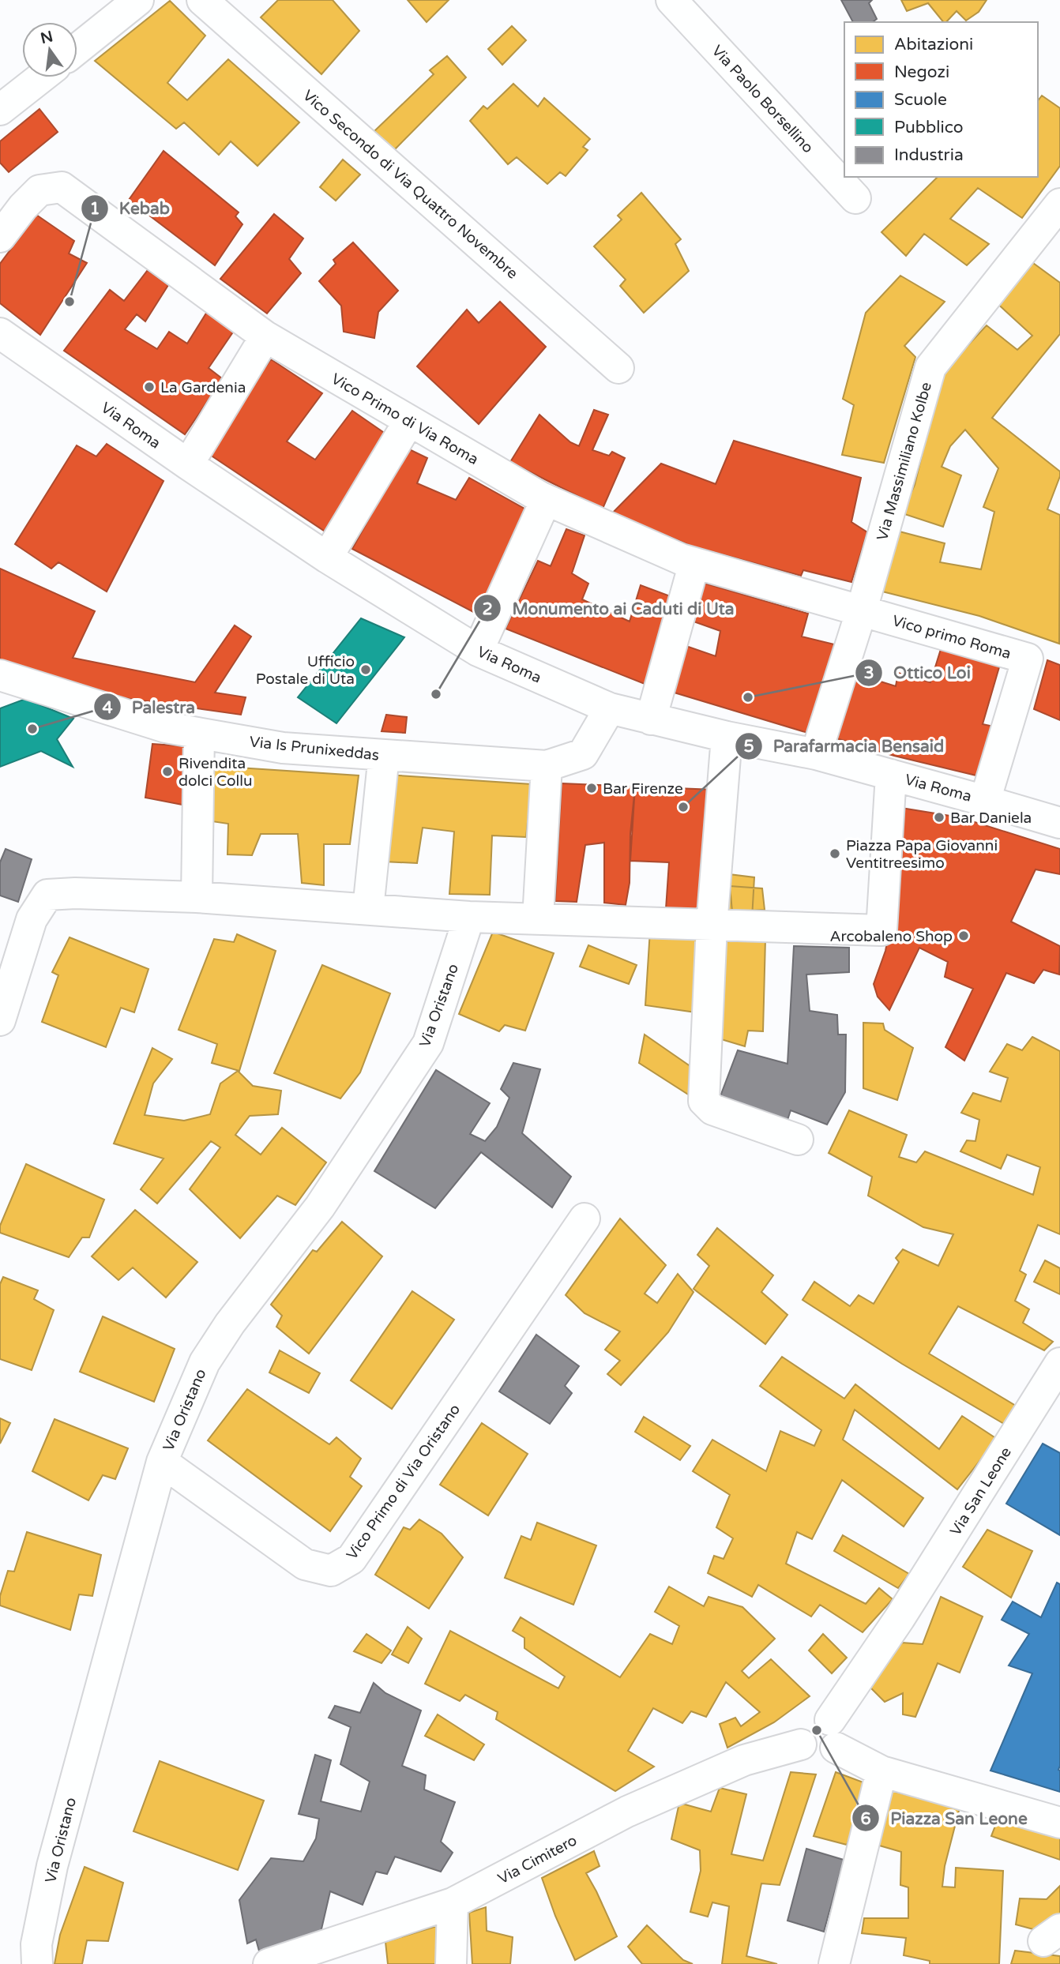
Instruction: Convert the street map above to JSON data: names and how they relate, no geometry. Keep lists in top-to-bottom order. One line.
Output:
{"streets":{"street":["Via Paolo Borsellino","Vico Secondo di Via Quattro Novembre","Vico Primo di Via Roma","Via Roma","Via Massimiliano Kolbe","Vico primo Roma","Via Is Prunixeddas","Via Oristano","Vico Primo di Via Oristano","Via San Leone","Via Cimitero"]},"crossings":[["Vico Primo di Via Roma","Via Massimiliano Kolbe"],["Vico Primo di Via Roma","Vico primo Roma"],["Via Roma","Via Massimiliano Kolbe"],["Via Roma","Vico primo Roma"],["Via Roma","Via Is Prunixeddas"],["Via Massimiliano Kolbe","Vico primo Roma"],["Via Oristano","Vico Primo di Via Oristano"],["Via San Leone","Via Cimitero"]],"places":["Kebab","La Gardenia","Ufficio Postale di Uta","Monumento ai Caduti di Uta","Ottico Loi","Palestra","Rivendita dolci Collu","Bar Firenze","Parafarmacia Bensaid","Bar Daniela","Piazza Papa Giovanni Ventitreesimo","Arcobaleno Shop","Piazza San Leone"],"legend":["Abitazioni","Negozi","Scuole","Pubblico","Industria"],"north":"top"}
